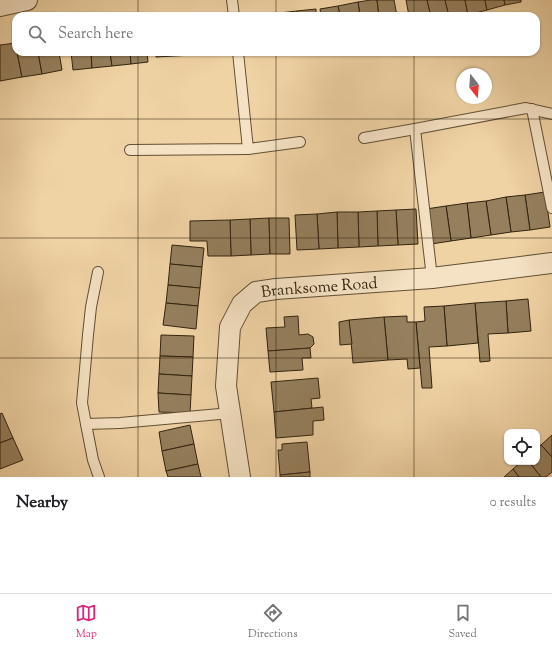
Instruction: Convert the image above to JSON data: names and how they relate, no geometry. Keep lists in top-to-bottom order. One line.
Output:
{"streets":{"street":["Branksome Road"]},"north":"bottom","page":{"search":"Search here","heading":["Nearby","0 results"],"nav":["Map","Directions","Saved"]}}
